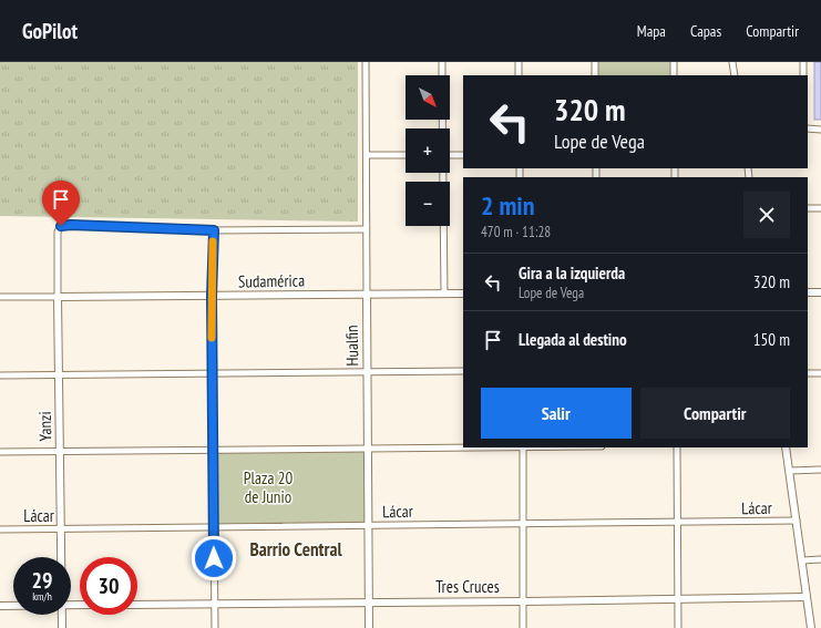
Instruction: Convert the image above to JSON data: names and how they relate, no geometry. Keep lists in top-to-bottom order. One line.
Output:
{"streets":{"street":["Sudamérica","Hualfin","Yanzi","Lácar","Tres Cruces"]},"crossings":[["Sudamérica","Hualfin"],["Sudamérica","Yanzi"],["Hualfin","Lácar"],["Hualfin","Tres Cruces"],["Yanzi","Lácar"]],"districts":["Barrio Central"],"parks":["Plaza 20 de Junio"],"north":"bottom right","page":{"header":"GoPilot","nav":["Mapa","Capas","Compartir"],"map_buttons":["+","−"],"turn":["320 m","Lope de Vega"],"heading":["2 min","470 m · 11:28"],"list":[{"name":"Gira a la izquierda","note":"Lope de Vega","value":"320 m"},{"name":"Llegada al destino","value":"150 m"}],"buttons":["Salir","Compartir"],"speed":"29 km/h","limit":"30"}}
